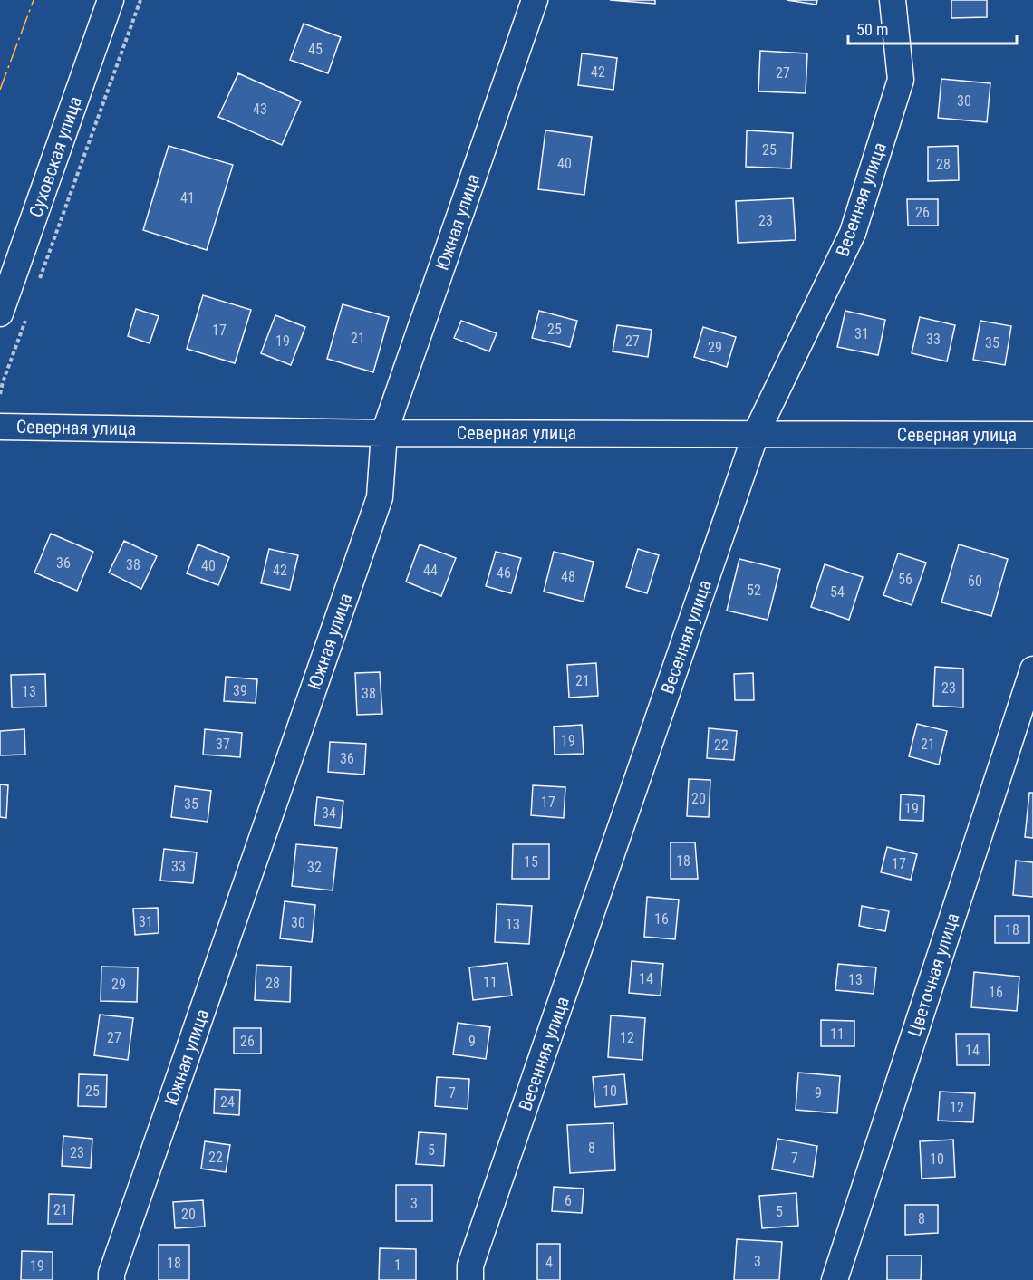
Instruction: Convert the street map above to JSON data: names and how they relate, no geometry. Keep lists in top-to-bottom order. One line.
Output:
{"streets":{"street":["Суховская улица","Весенняя улица","Южная улица","Северная улица","Цветочная улица"]},"crossings":[["Весенняя улица","Северная улица"],["Южная улица","Северная улица"]],"house_numbers":["45","42","27","30","43","25","40","28","41","26","23","25","17","31","21","33","19","27","35","29","36","38","40","42","44","46","48","56","60","52","54","21","23","39","13","38","19","37","21","22","36","20","17","35","19","34","18","15","17","33","32","16","31","30","13","18","14","13","11","28","29","16","11","27","12","26","9","14","25","10","7","9","24","12","8","5","23","22","7","10","6","3","21","5","20","8","3","4","18","1","19"],"scale_bar":"50 m"}
